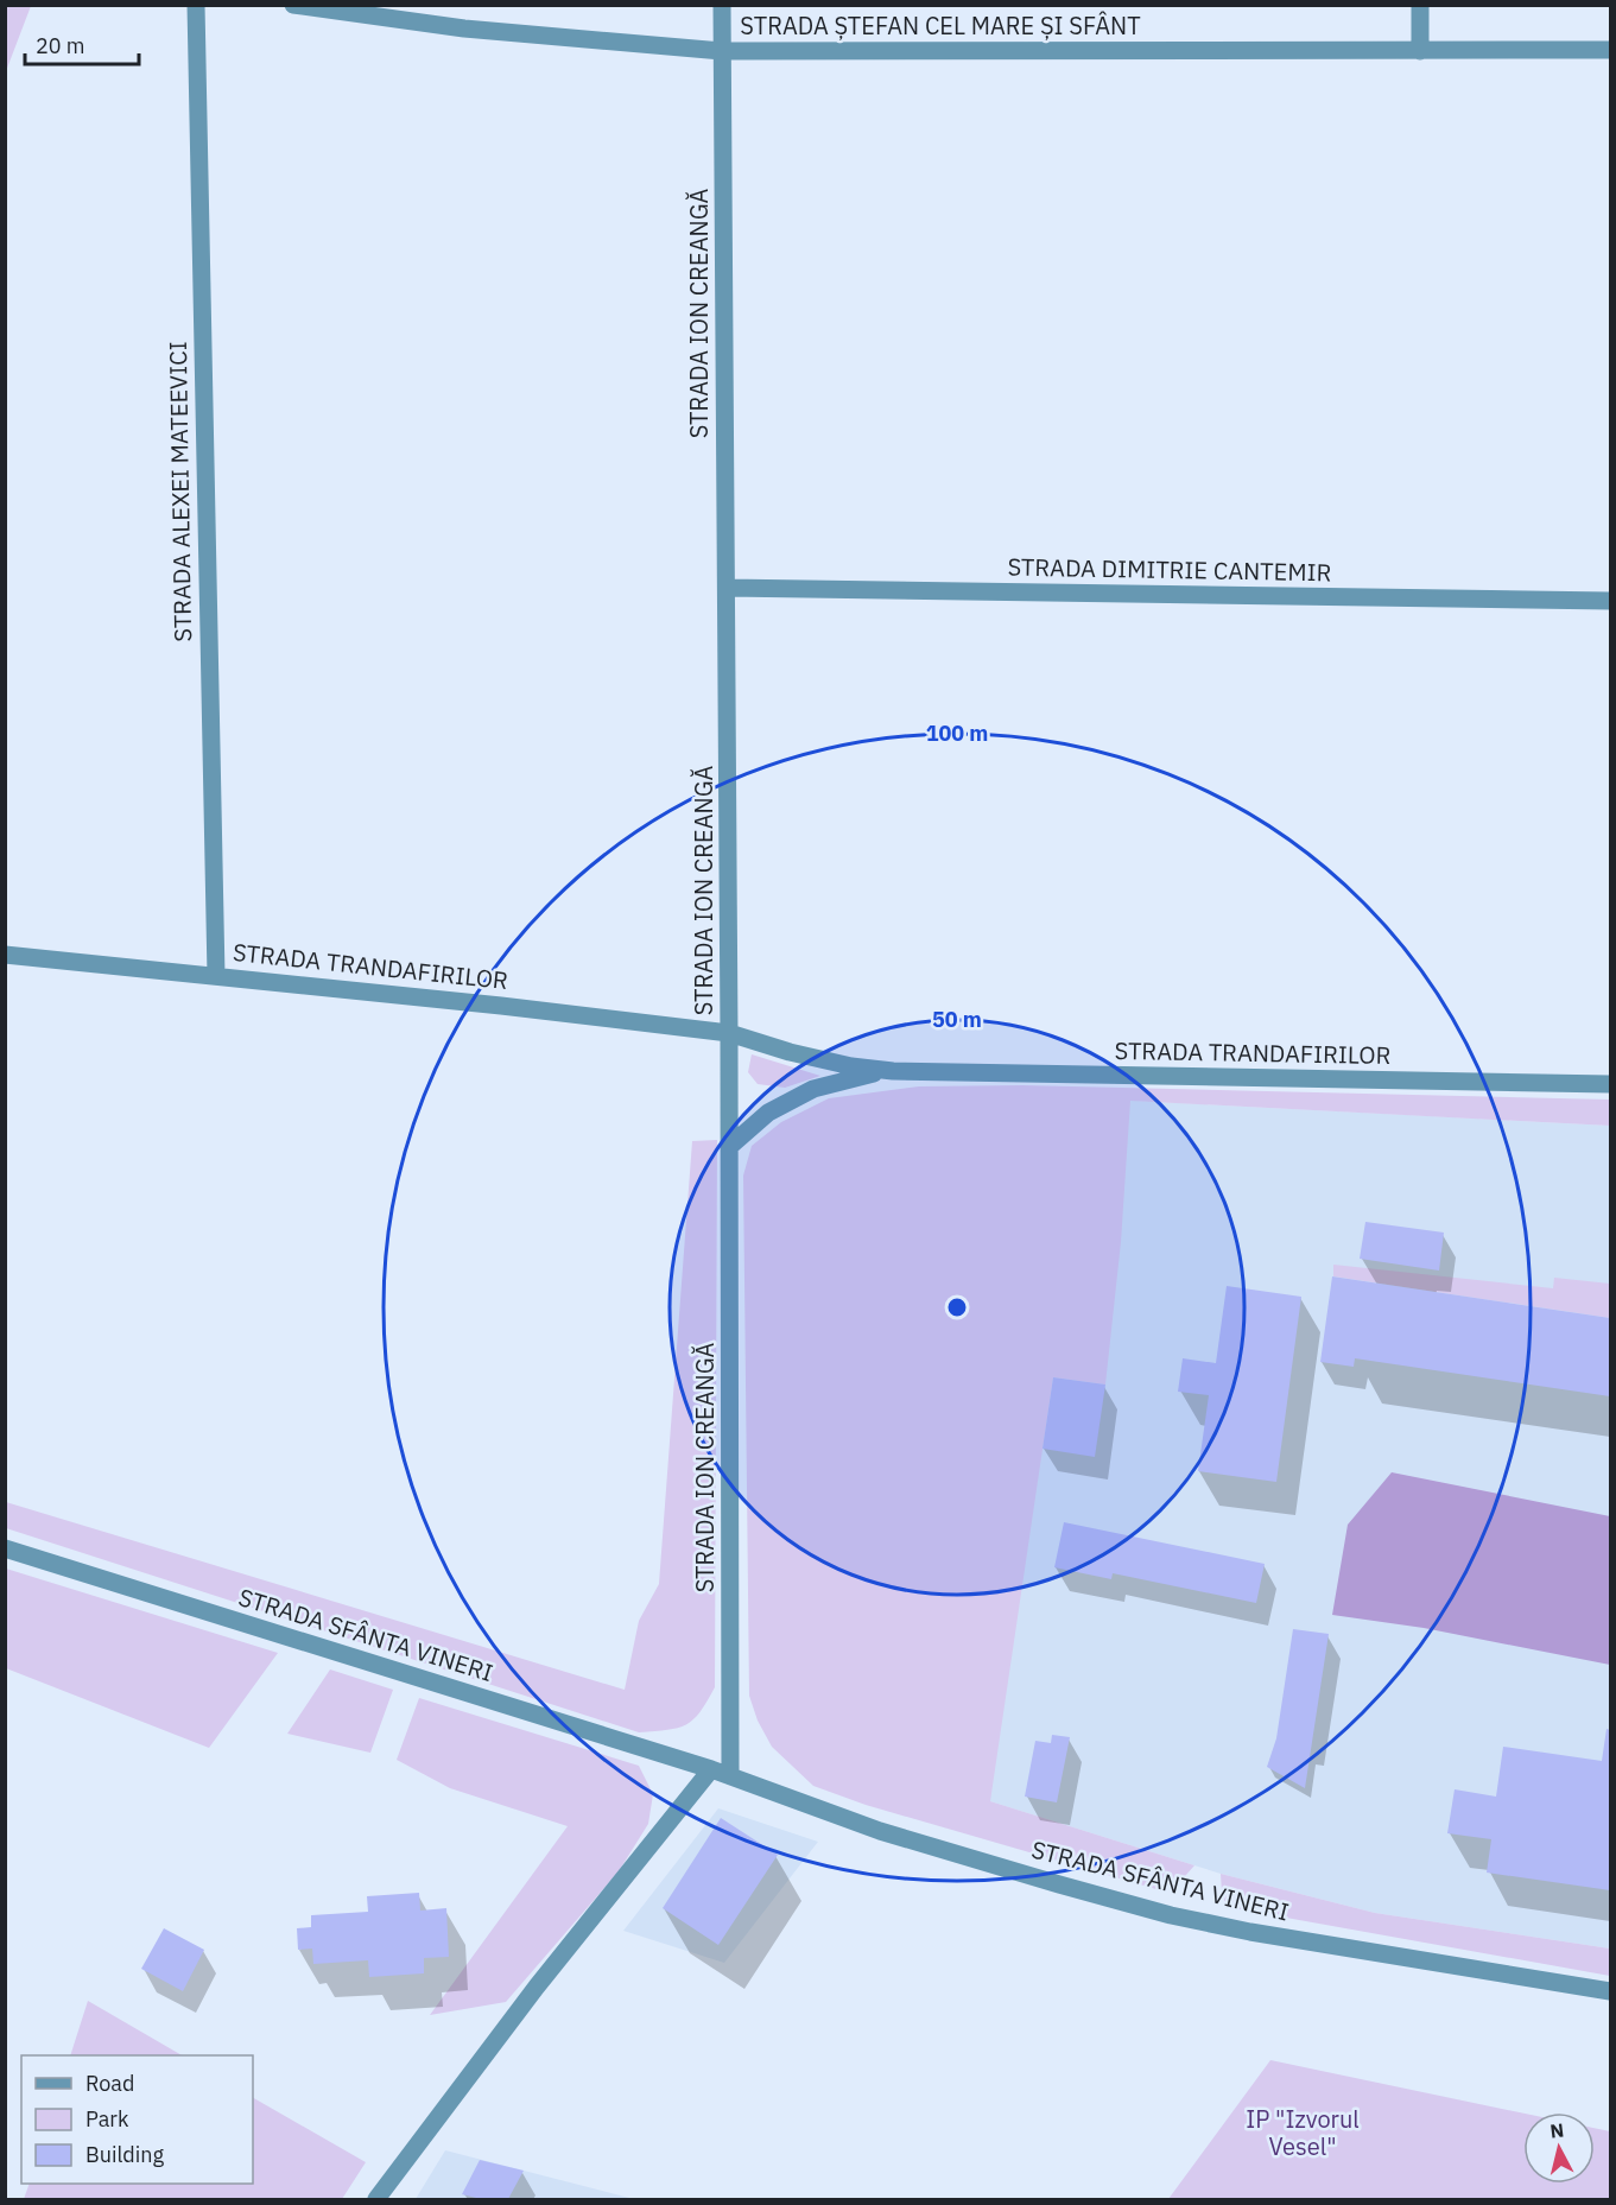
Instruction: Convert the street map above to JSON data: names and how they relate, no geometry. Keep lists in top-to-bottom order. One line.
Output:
{"streets":{"street":["STRADA ȘTEFAN CEL MARE ȘI SFÂNT","STRADA ION CREANGĂ","STRADA ALEXEI MATEEVICI","STRADA DIMITRIE CANTEMIR","STRADA TRANDAFIRILOR","STRADA SFÂNTA VINERI"]},"crossings":[["STRADA ȘTEFAN CEL MARE ȘI SFÂNT","STRADA ION CREANGĂ"],["STRADA ION CREANGĂ","STRADA DIMITRIE CANTEMIR"],["STRADA ION CREANGĂ","STRADA TRANDAFIRILOR"],["STRADA ION CREANGĂ","STRADA SFÂNTA VINERI"],["STRADA ALEXEI MATEEVICI","STRADA TRANDAFIRILOR"]],"parks":["IP \"Izvorul Vesel\""],"legend":["Road","Park","Building"],"scale_bar":"20 m","north":"top","rings":["100 m","50 m"]}
